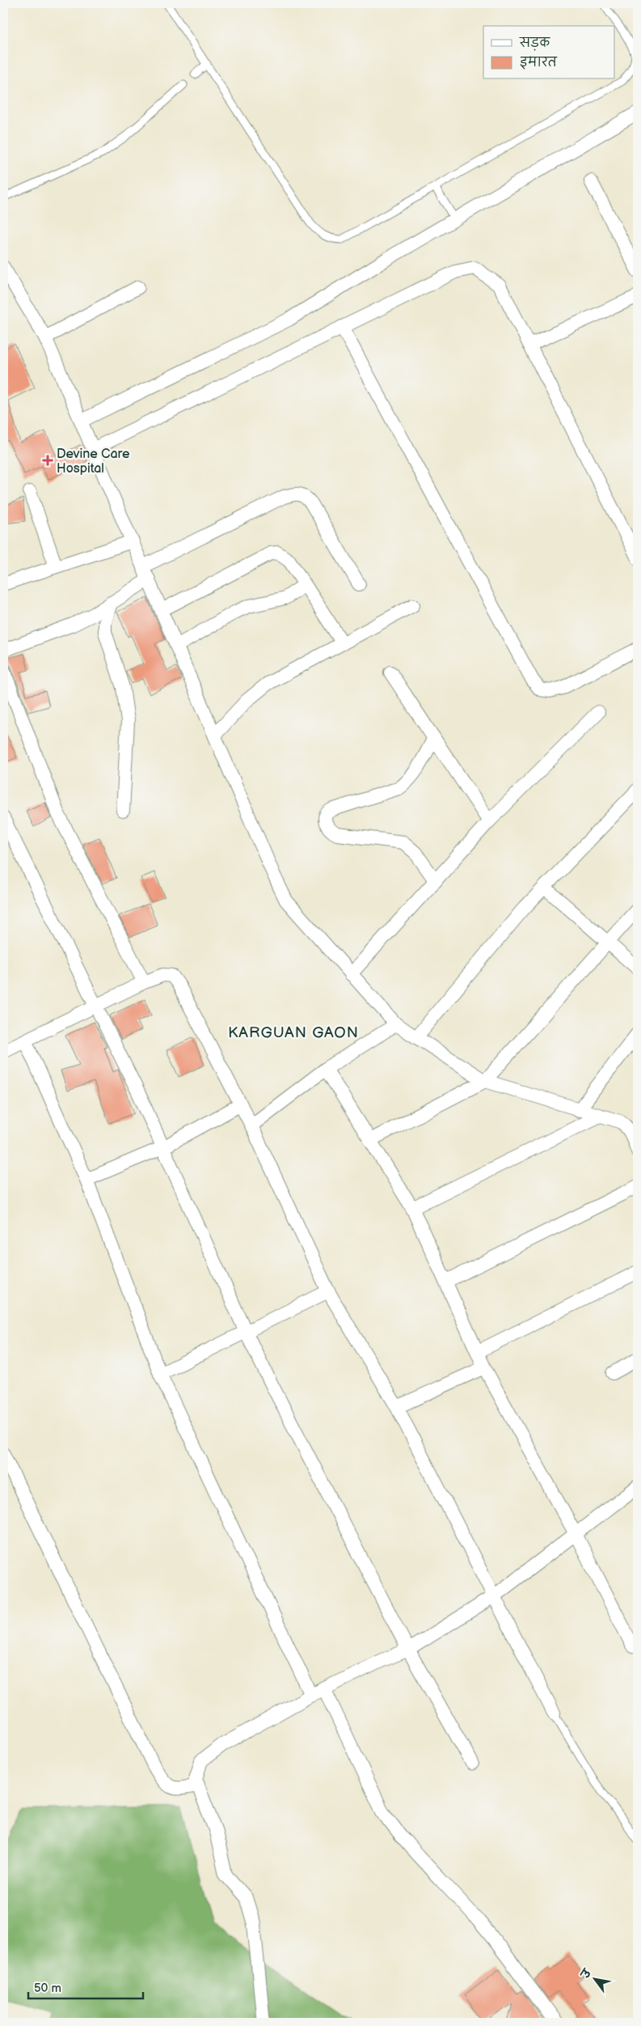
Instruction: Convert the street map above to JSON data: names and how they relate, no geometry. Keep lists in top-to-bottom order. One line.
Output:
{"districts":["KARGUAN GAON"],"places":{"health":["Devine Care Hospital"]},"legend":["सड़क","इमारत"],"scale_bar":"50 m","north":"top left"}
